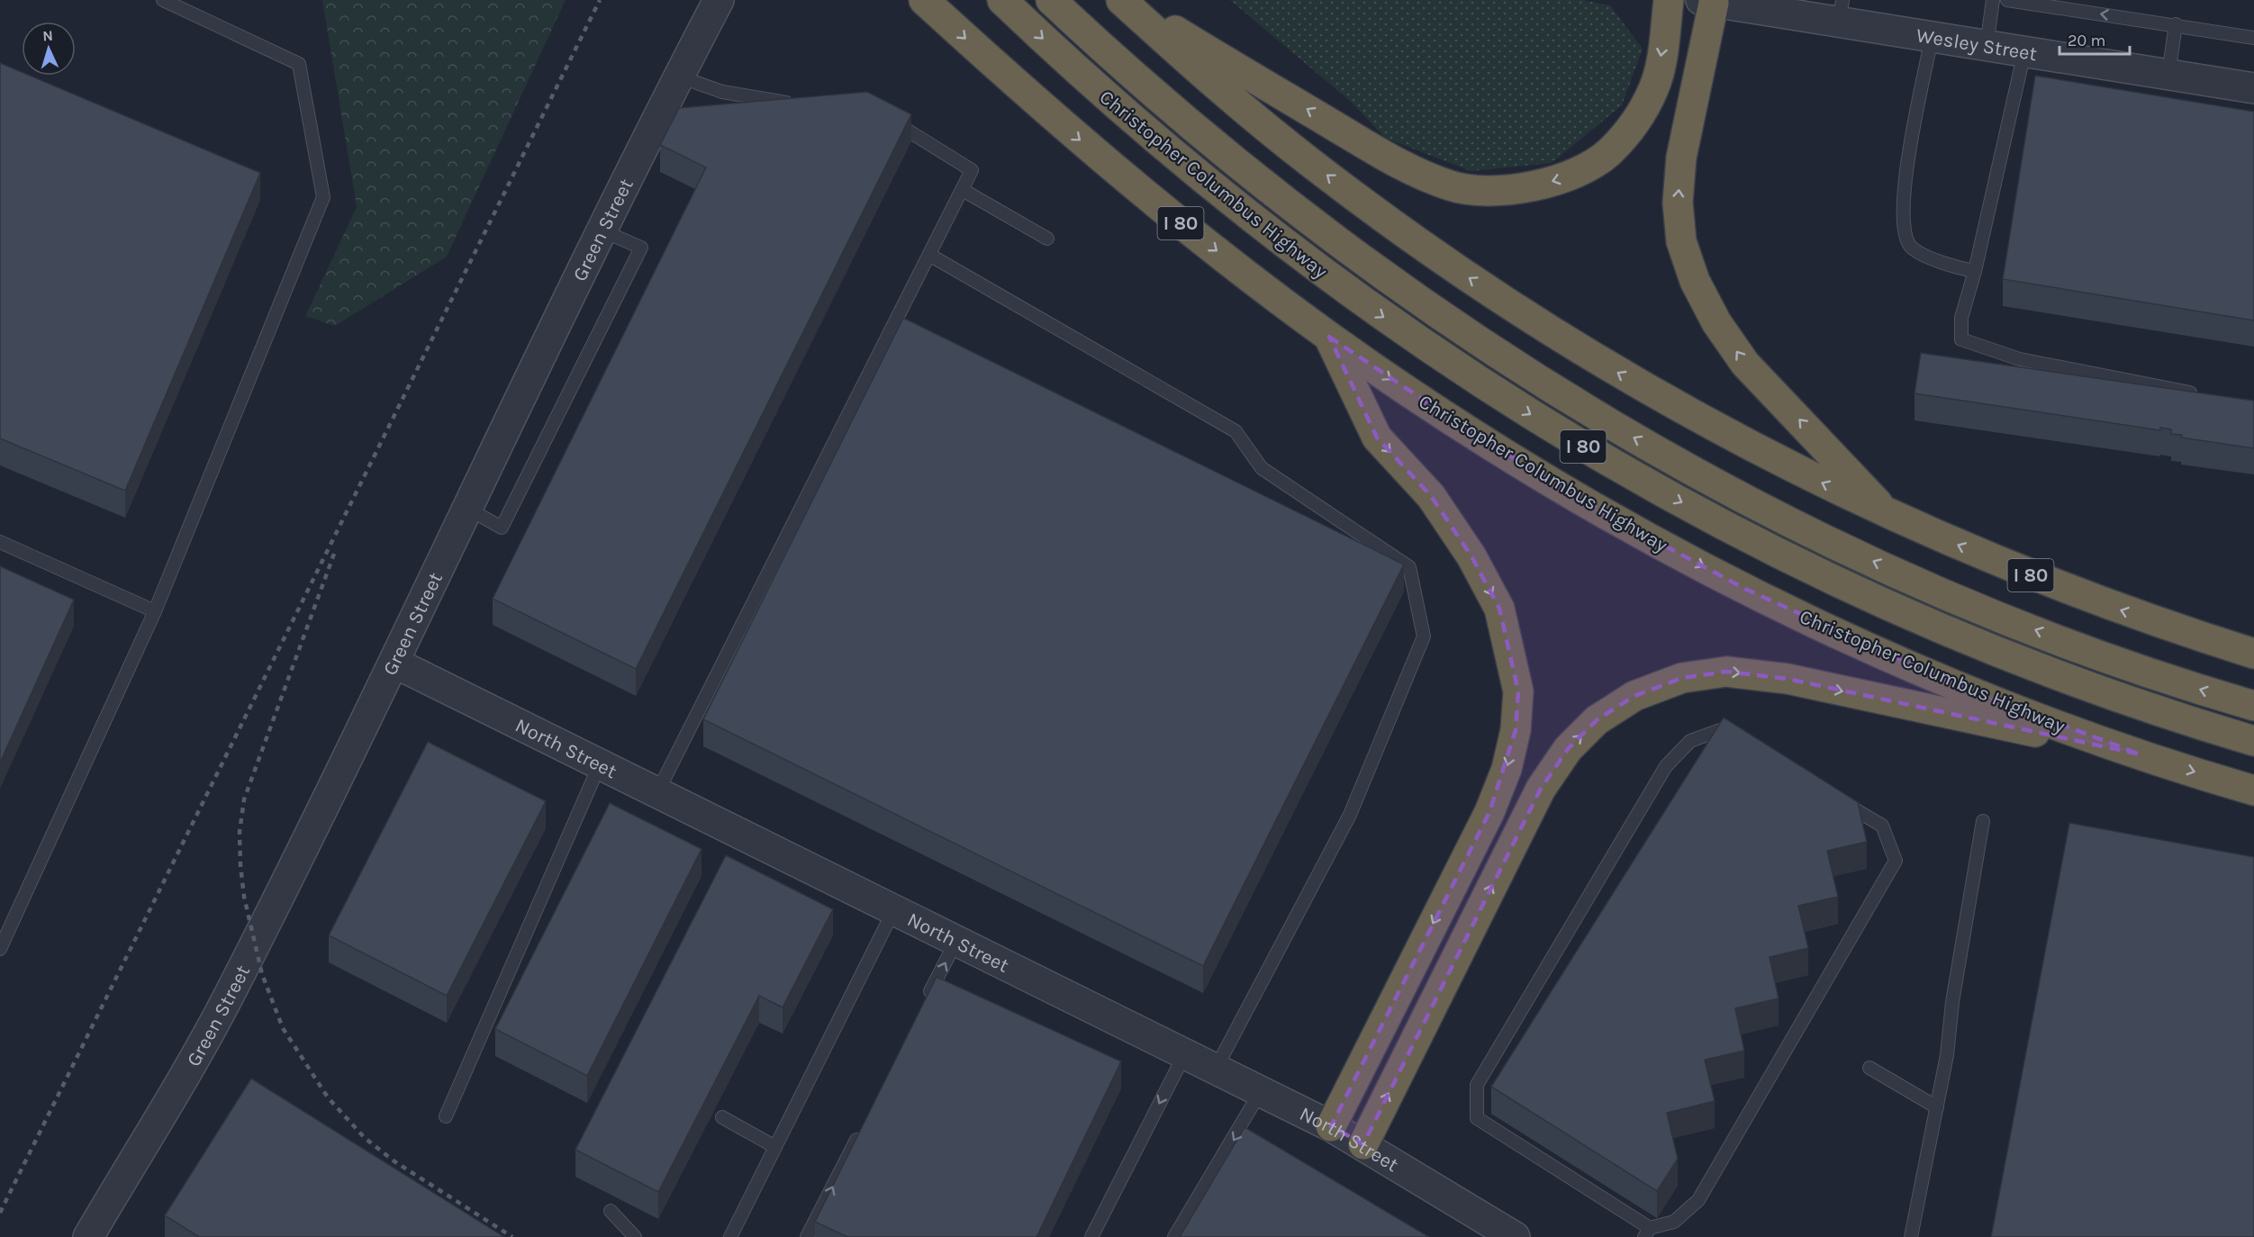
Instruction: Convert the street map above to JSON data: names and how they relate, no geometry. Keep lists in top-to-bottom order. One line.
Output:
{"streets":{"highway":["Christopher Columbus Highway","I 80"],"street":["Wesley Street","Green Street","North Street"]},"crossings":[["Green Street","North Street"]],"scale_bar":"20 m","north":"top"}
